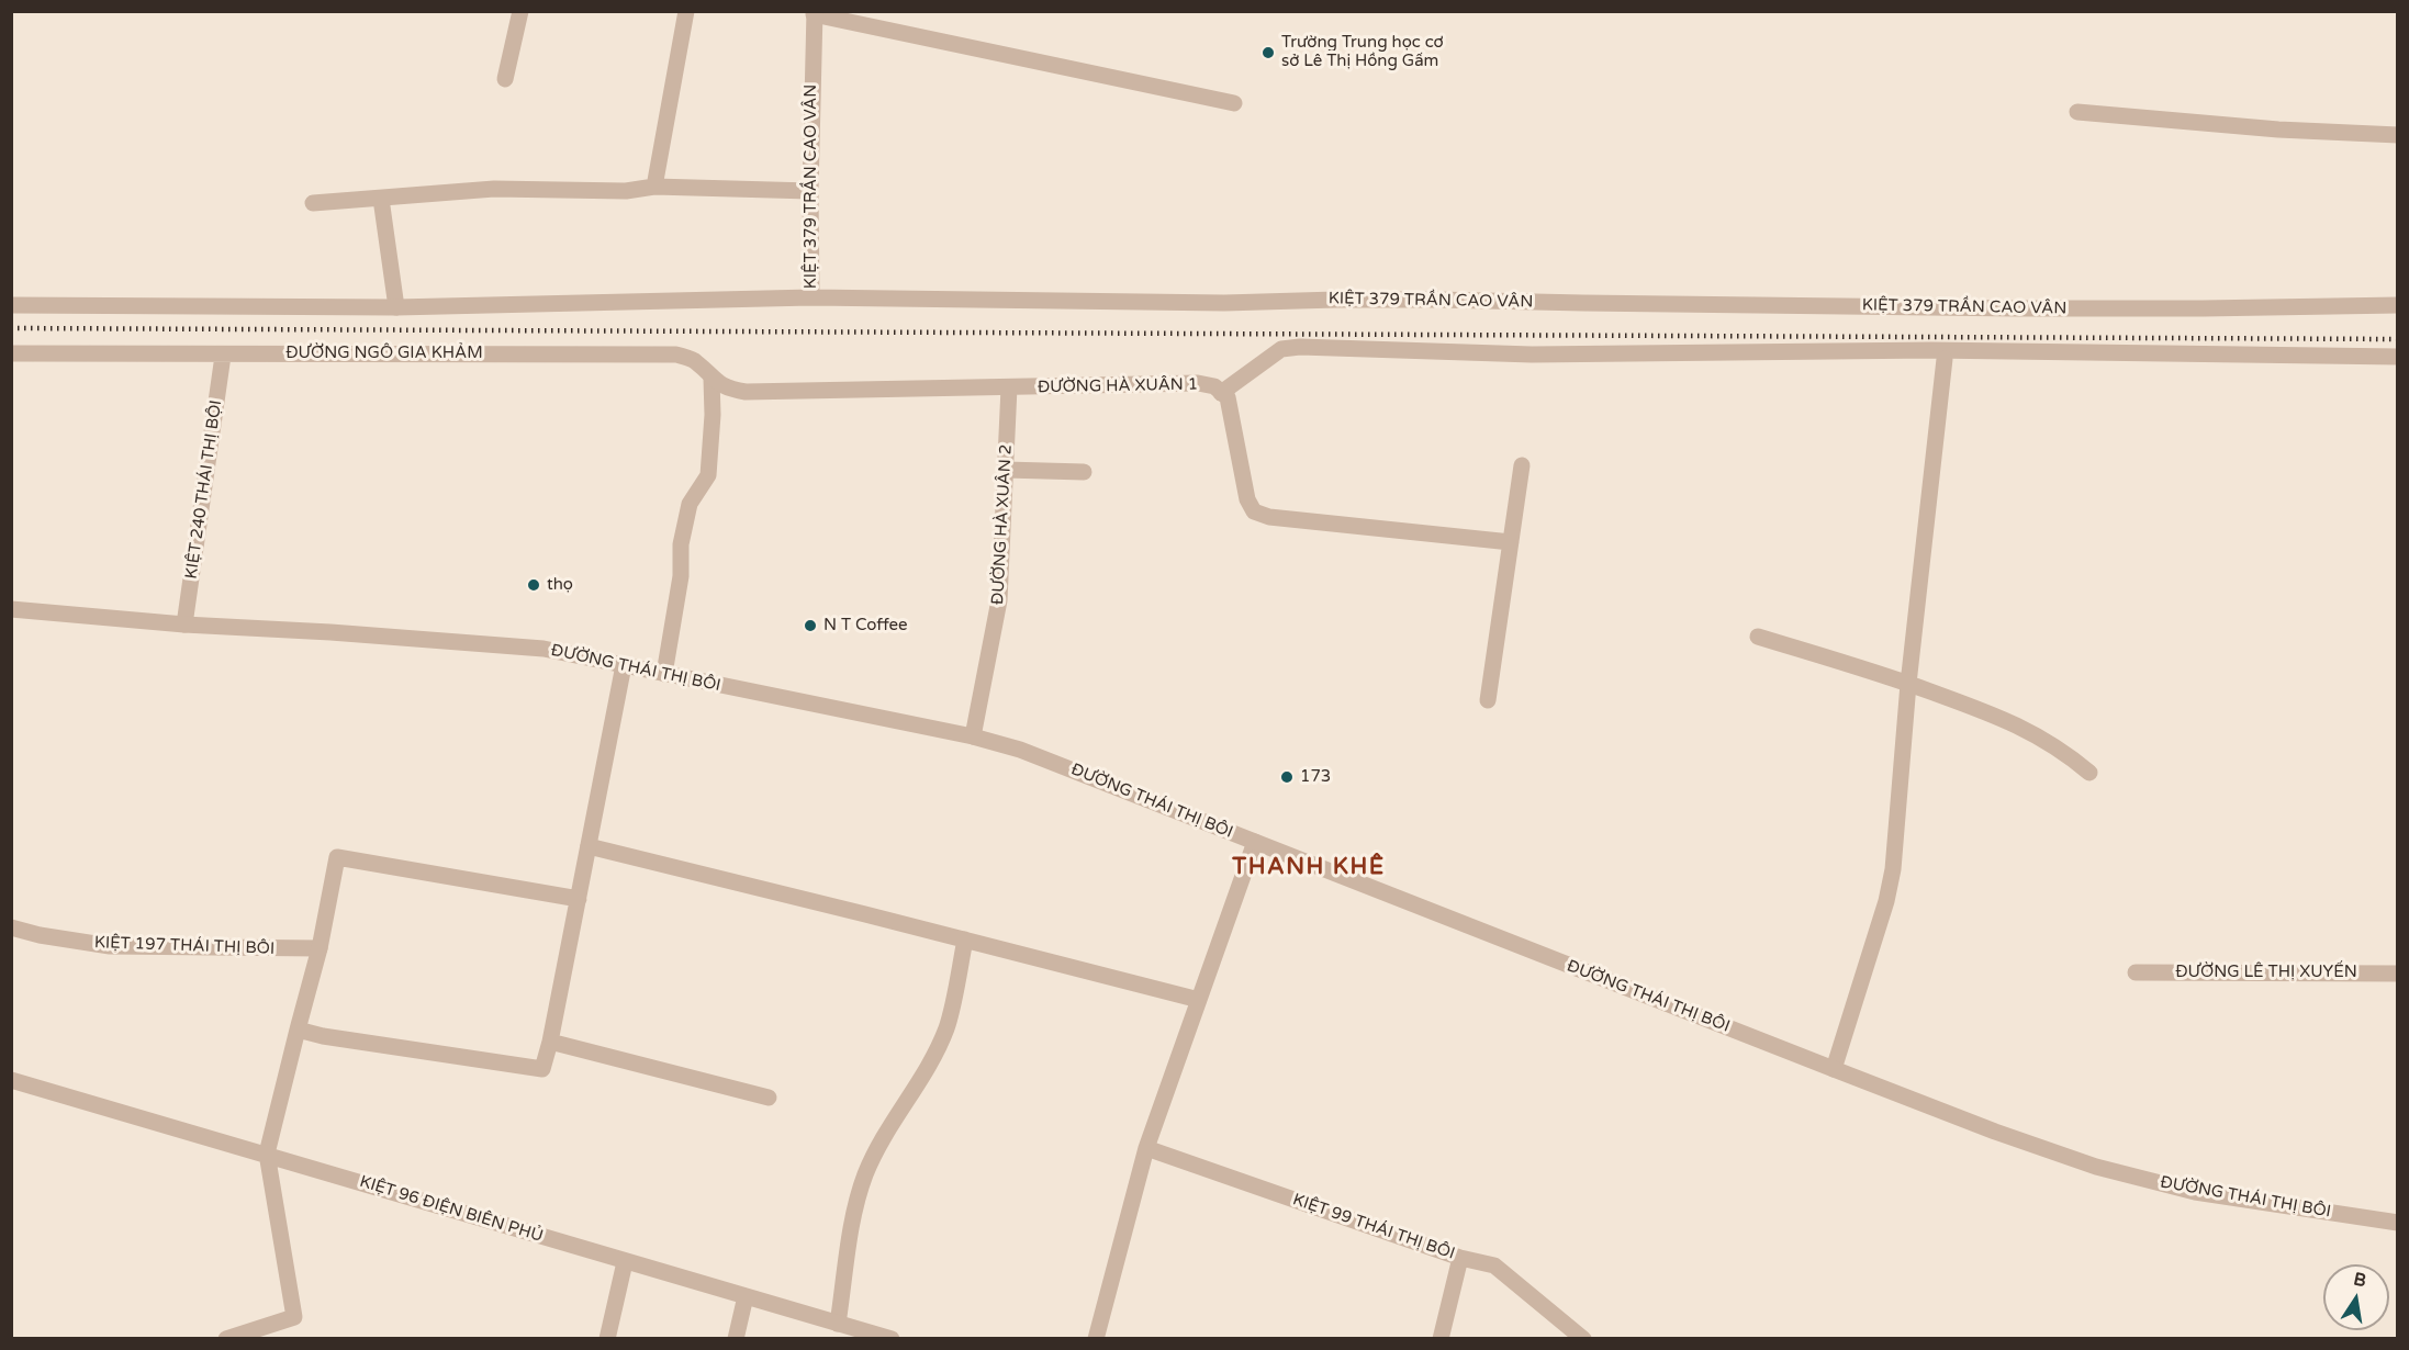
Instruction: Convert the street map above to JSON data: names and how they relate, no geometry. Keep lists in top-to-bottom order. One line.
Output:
{"streets":{"street":["KIỆT 379 TRẦN CAO VÂN","ĐƯỜNG NGÔ GIA KHẢM","ĐƯỜNG HÀ XUÂN 1","KIỆT 240 THÁI THỊ BỘI","ĐƯỜNG HÀ XUÂN 2","ĐƯỜNG THÁI THỊ BÔI","KIỆT 197 THÁI THỊ BÔI","ĐƯỜNG LÊ THỊ XUYẾN","KIỆT 96 ĐIỆN BIÊN PHỦ","KIỆT 99 THÁI THỊ BÔI"]},"crossings":[["ĐƯỜNG NGÔ GIA KHẢM","ĐƯỜNG HÀ XUÂN 1"],["ĐƯỜNG NGÔ GIA KHẢM","KIỆT 240 THÁI THỊ BỘI"],["ĐƯỜNG HÀ XUÂN 1","ĐƯỜNG HÀ XUÂN 2"],["KIỆT 240 THÁI THỊ BỘI","ĐƯỜNG THÁI THỊ BÔI"],["ĐƯỜNG HÀ XUÂN 2","ĐƯỜNG THÁI THỊ BÔI"]],"districts":["THANH KHÊ"],"places":["Trường Trung học cơ sở Lê Thị Hồng Gấm","thọ","N T Coffee","173"],"north":"top"}
